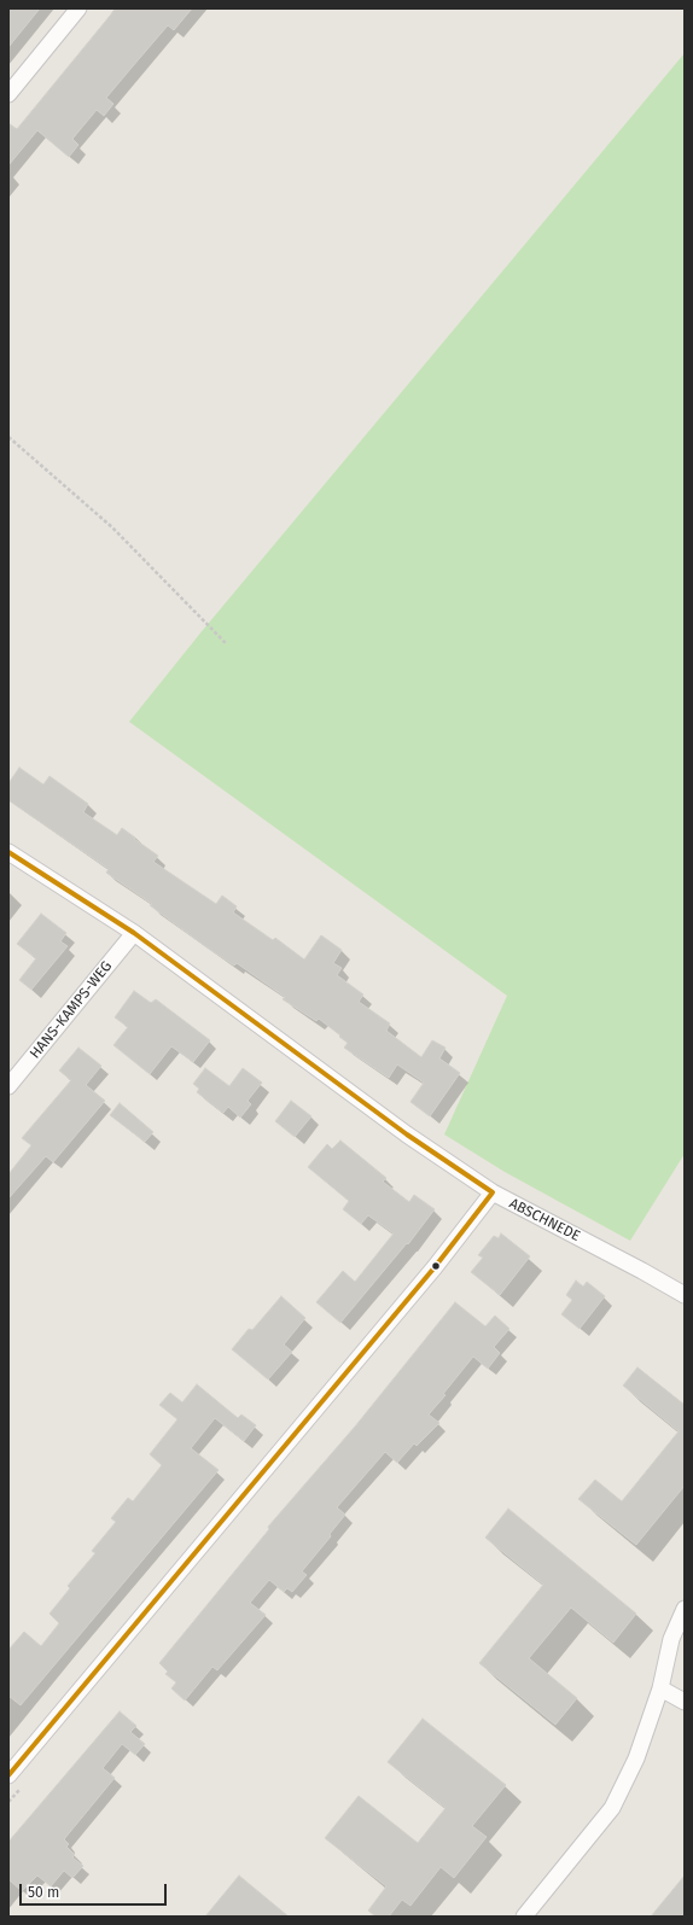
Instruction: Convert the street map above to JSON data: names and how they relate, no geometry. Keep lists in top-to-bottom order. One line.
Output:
{"streets":{"street":["HANS-KAMPS-WEG","ABSCHNEDE"]},"crossings":[["HANS-KAMPS-WEG","ABSCHNEDE"]],"scale_bar":"50 m"}
